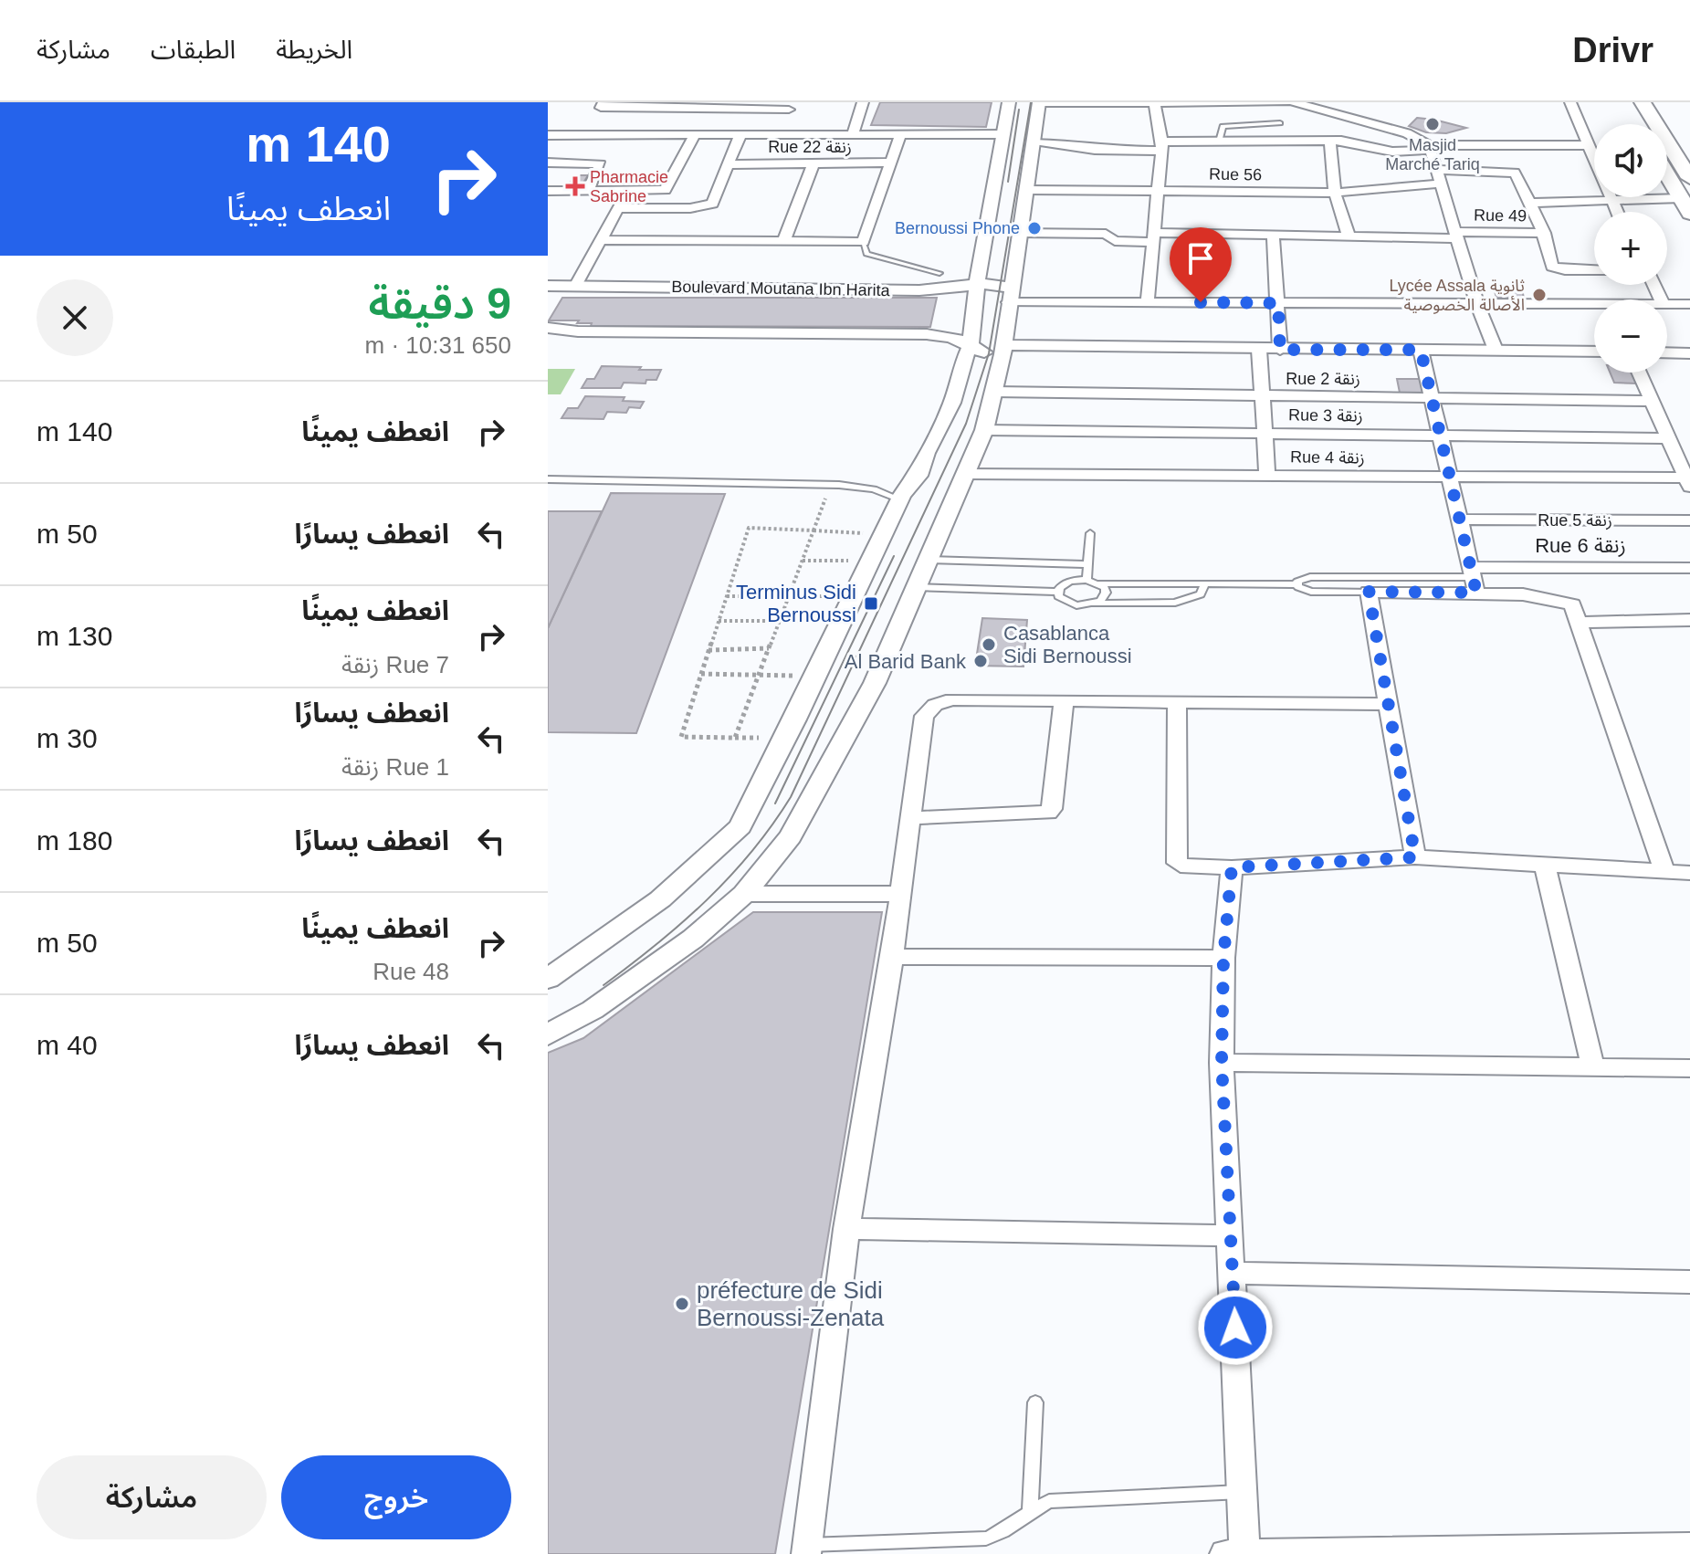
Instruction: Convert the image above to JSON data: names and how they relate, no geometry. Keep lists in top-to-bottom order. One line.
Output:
{"streets":{"street":["Rue 22 زنقة","Rue 56","Rue 49","Boulevard Moutana Ibn Harita","Rue 2 زنقة","Rue 3 زنقة","Rue 4 زنقة","Rue 5 زنقة","Rue 6 زنقة"]},"places":{"other":["Masjid Marché Tariq","Bernoussi Phone","Lycée Assala ثانوية الأصالة الخصوصية","Casablanca Sidi Bernoussi","Al Barid Bank","préfecture de Sidi Bernoussi-Zenata"],"health":["Pharmacie Sabrine"],"transit":["Terminus Sidi Bernoussi"]},"page":{"header":"Drivr","nav":["الخريطة","الطبقات","مشاركة"],"turn":["140 m","انعطف يمينًا"],"map_buttons":["+","−"],"heading":["9 دقيقة","650 m · 10:31"],"list":[{"name":"انعطف يمينًا","value":"140 m"},{"name":"انعطف يسارًا","value":"50 m"},{"name":"انعطف يمينًا","note":"Rue 7 زنقة","value":"130 m"},{"name":"انعطف يسارًا","note":"Rue 1 زنقة","value":"30 m"},{"name":"انعطف يسارًا","value":"180 m"},{"name":"انعطف يمينًا","note":"Rue 48","value":"50 m"},{"name":"انعطف يسارًا","value":"40 m"}],"buttons":["خروج","مشاركة"]}}
